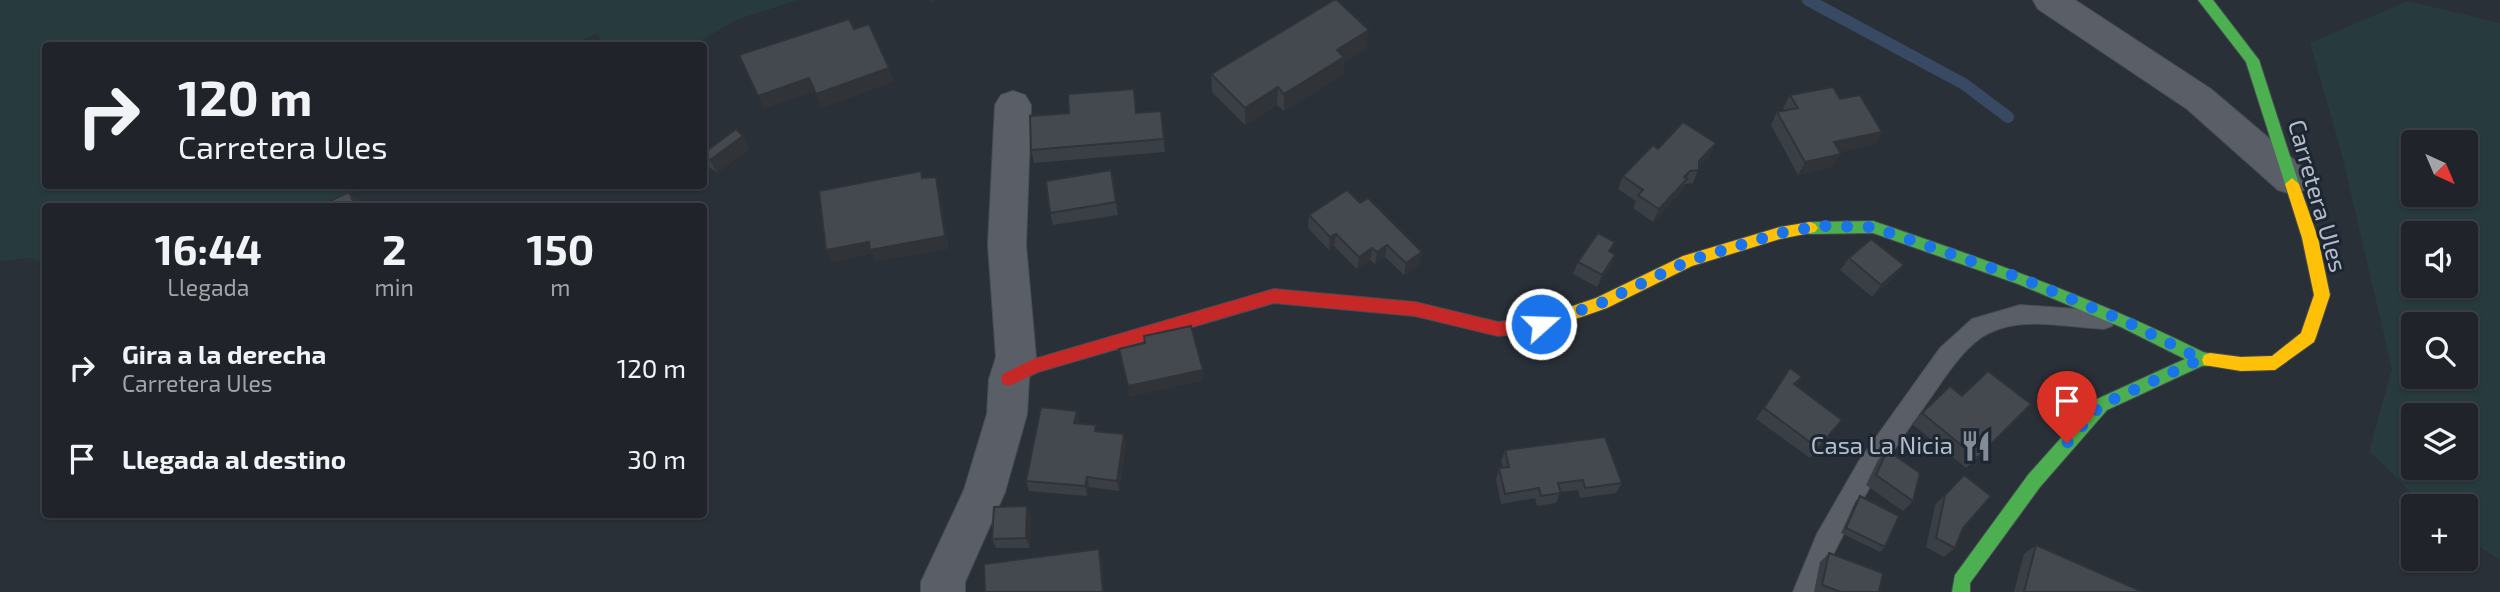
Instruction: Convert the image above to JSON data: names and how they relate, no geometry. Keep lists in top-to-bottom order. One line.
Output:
{"streets":{"street":["Carretera Ules"]},"places":{"restaurant":["Casa La Nicia"]},"north":"bottom right","page":{"turn":["120 m","Carretera Ules"],"map_buttons":"+","eta":["16:44","Llegada","2","min","150","m"],"list":[{"name":"Gira a la derecha","note":"Carretera Ules","value":"120 m"},{"name":"Llegada al destino","value":"30 m"}]}}
